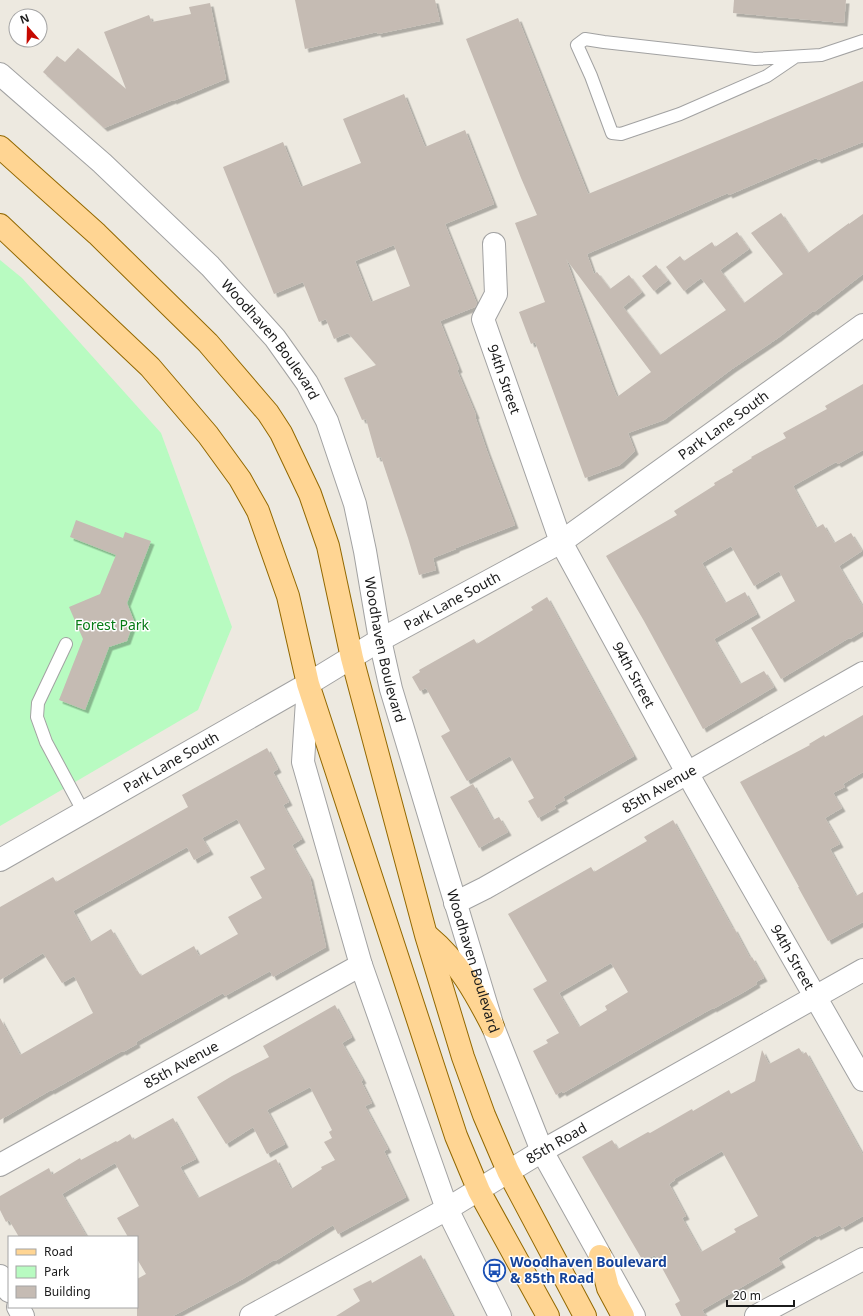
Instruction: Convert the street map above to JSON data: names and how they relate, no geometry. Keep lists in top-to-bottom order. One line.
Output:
{"streets":{"street":["Woodhaven Boulevard","94th Street","Park Lane South","85th Avenue","85th Road"]},"crossings":[["Woodhaven Boulevard","Park Lane South"],["Woodhaven Boulevard","85th Avenue"],["Woodhaven Boulevard","85th Road"],["94th Street","Park Lane South"],["94th Street","85th Avenue"],["94th Street","85th Road"]],"parks":["Forest Park"],"places":{"bus stop":["Woodhaven Boulevard & 85th Road"]},"legend":["Road","Park","Building"],"scale_bar":"20 m","north":"top"}
